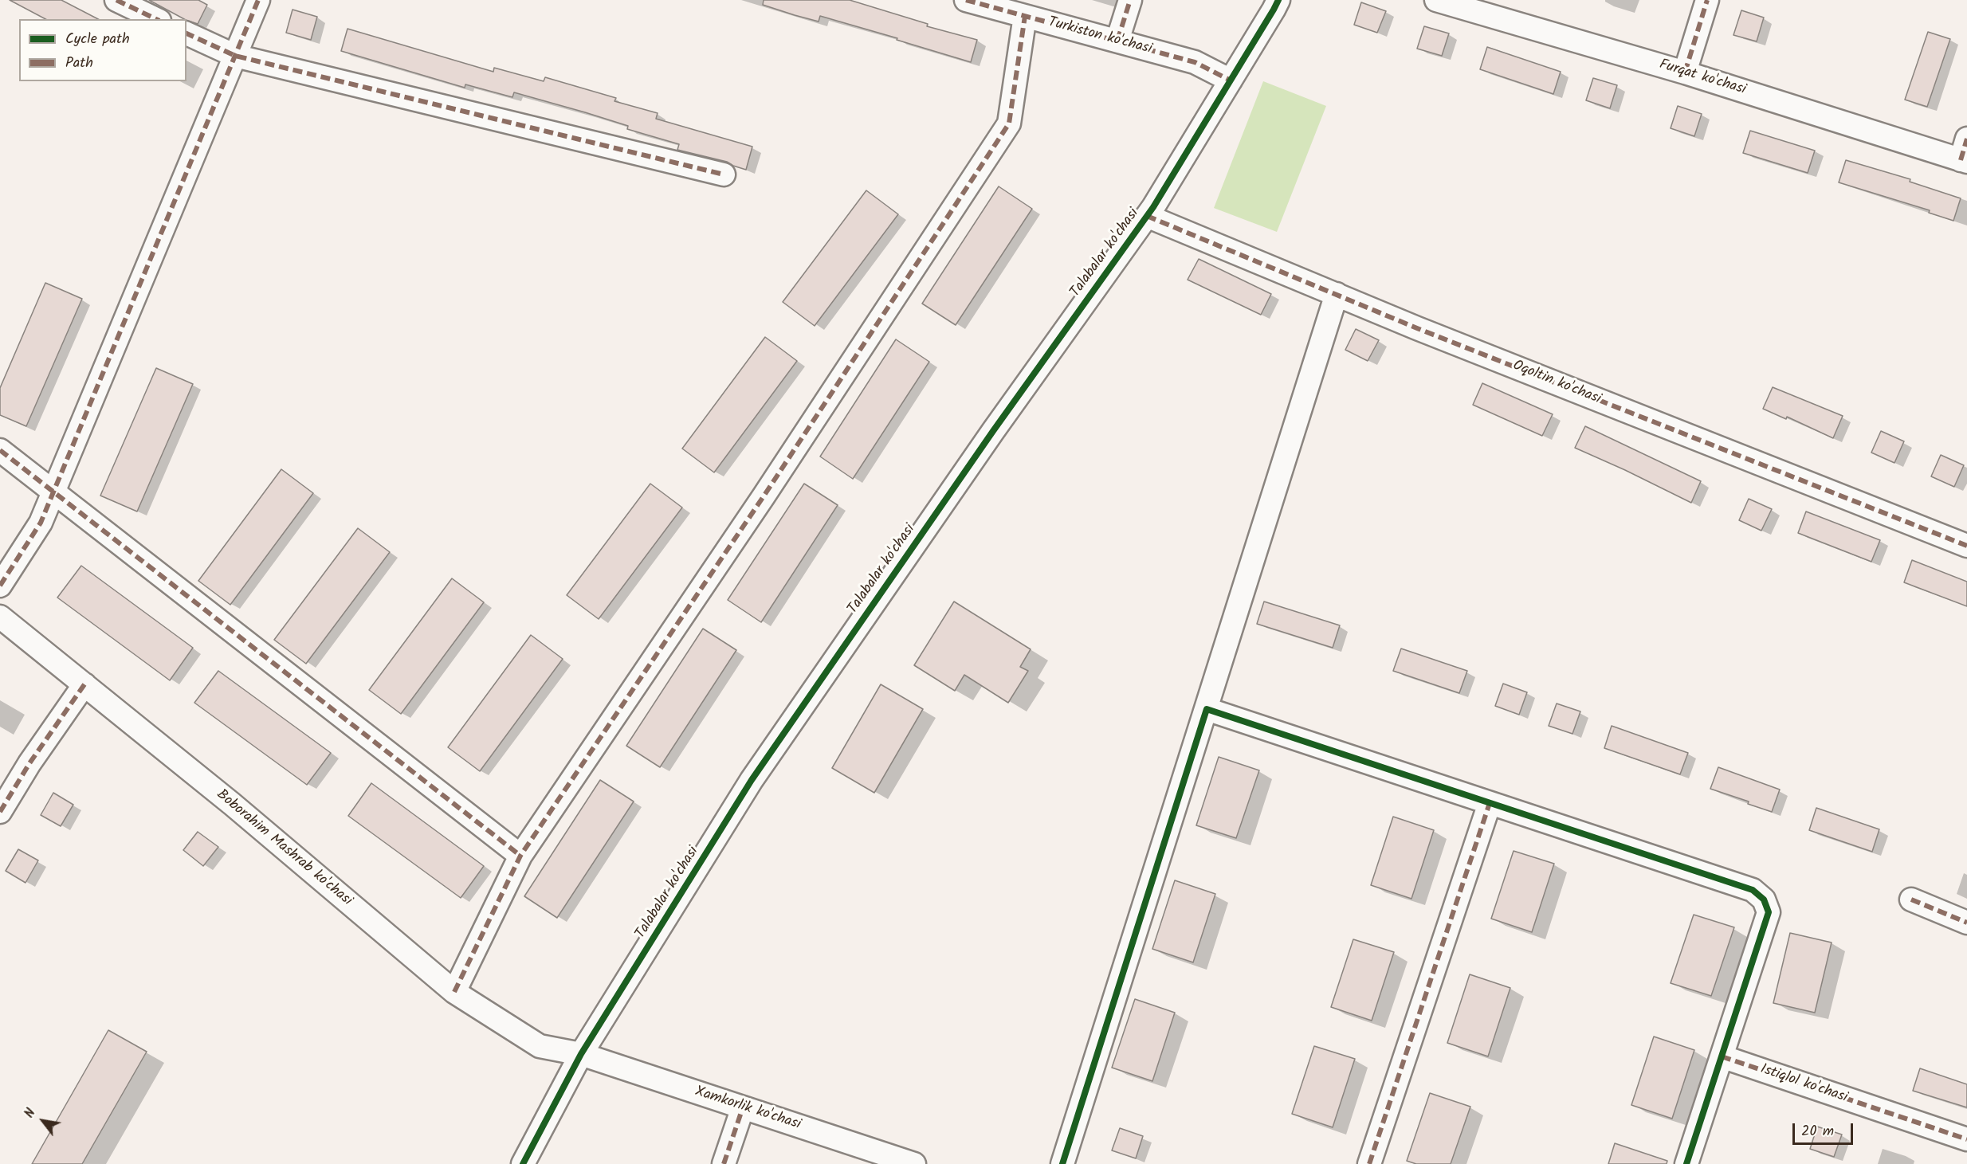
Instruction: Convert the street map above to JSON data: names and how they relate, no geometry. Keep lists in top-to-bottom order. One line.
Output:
{"streets":{"street":["Turkiston ko'chasi","Furqat ko'chasi","Talabalar ko'chasi","Oqoltin ko'chasi","Boborahim Mashrab ko'chasi","Istiqlol ko'chasi","Xamkorlik ko'chasi"]},"crossings":[["Turkiston ko'chasi","Talabalar ko'chasi"],["Talabalar ko'chasi","Oqoltin ko'chasi"],["Talabalar ko'chasi","Boborahim Mashrab ko'chasi"],["Talabalar ko'chasi","Xamkorlik ko'chasi"],["Boborahim Mashrab ko'chasi","Xamkorlik ko'chasi"]],"legend":["Cycle path","Path"],"scale_bar":"20 m","north":"top left"}
